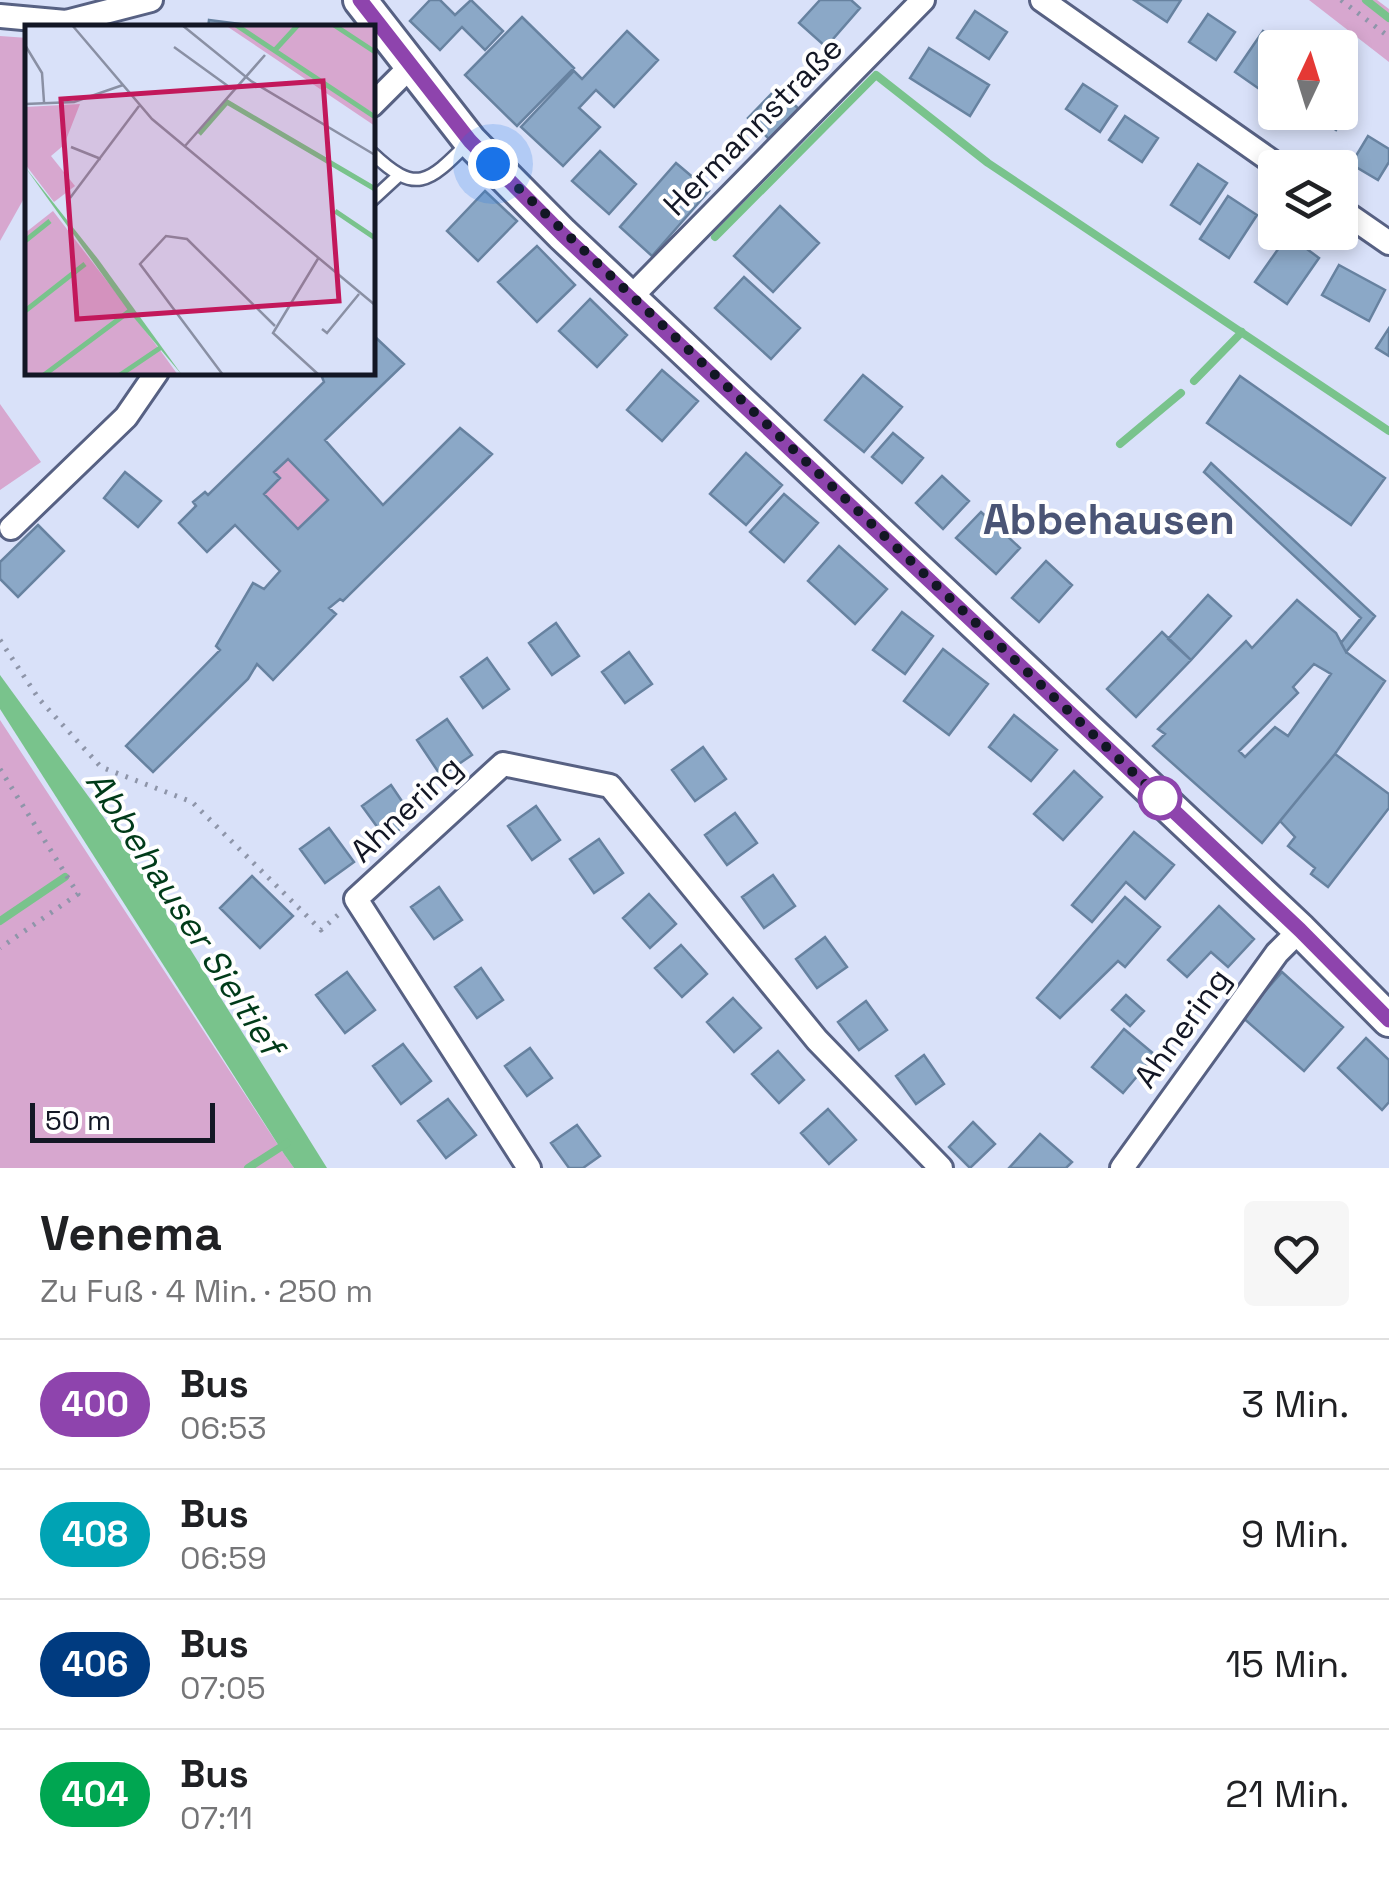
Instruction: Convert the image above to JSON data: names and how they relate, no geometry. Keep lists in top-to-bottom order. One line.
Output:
{"streets":{"street":["Hermannstraße","Ahnering"]},"districts":["Abbehausen"],"water":["Abbehauser Sieltief"],"lines":["bus line 400"],"scale_bar":"50 m","north":"top","page":{"scale":"50 m","heading":["Venema","Zu Fuß · 4 Min. · 250 m"],"list":[{"mark":"400","name":"Bus","note":"06:53","value":"3 Min."},{"mark":"408","name":"Bus","note":"06:59","value":"9 Min."},{"mark":"406","name":"Bus","note":"07:05","value":"15 Min."},{"mark":"404","name":"Bus","note":"07:11","value":"21 Min."}]}}
